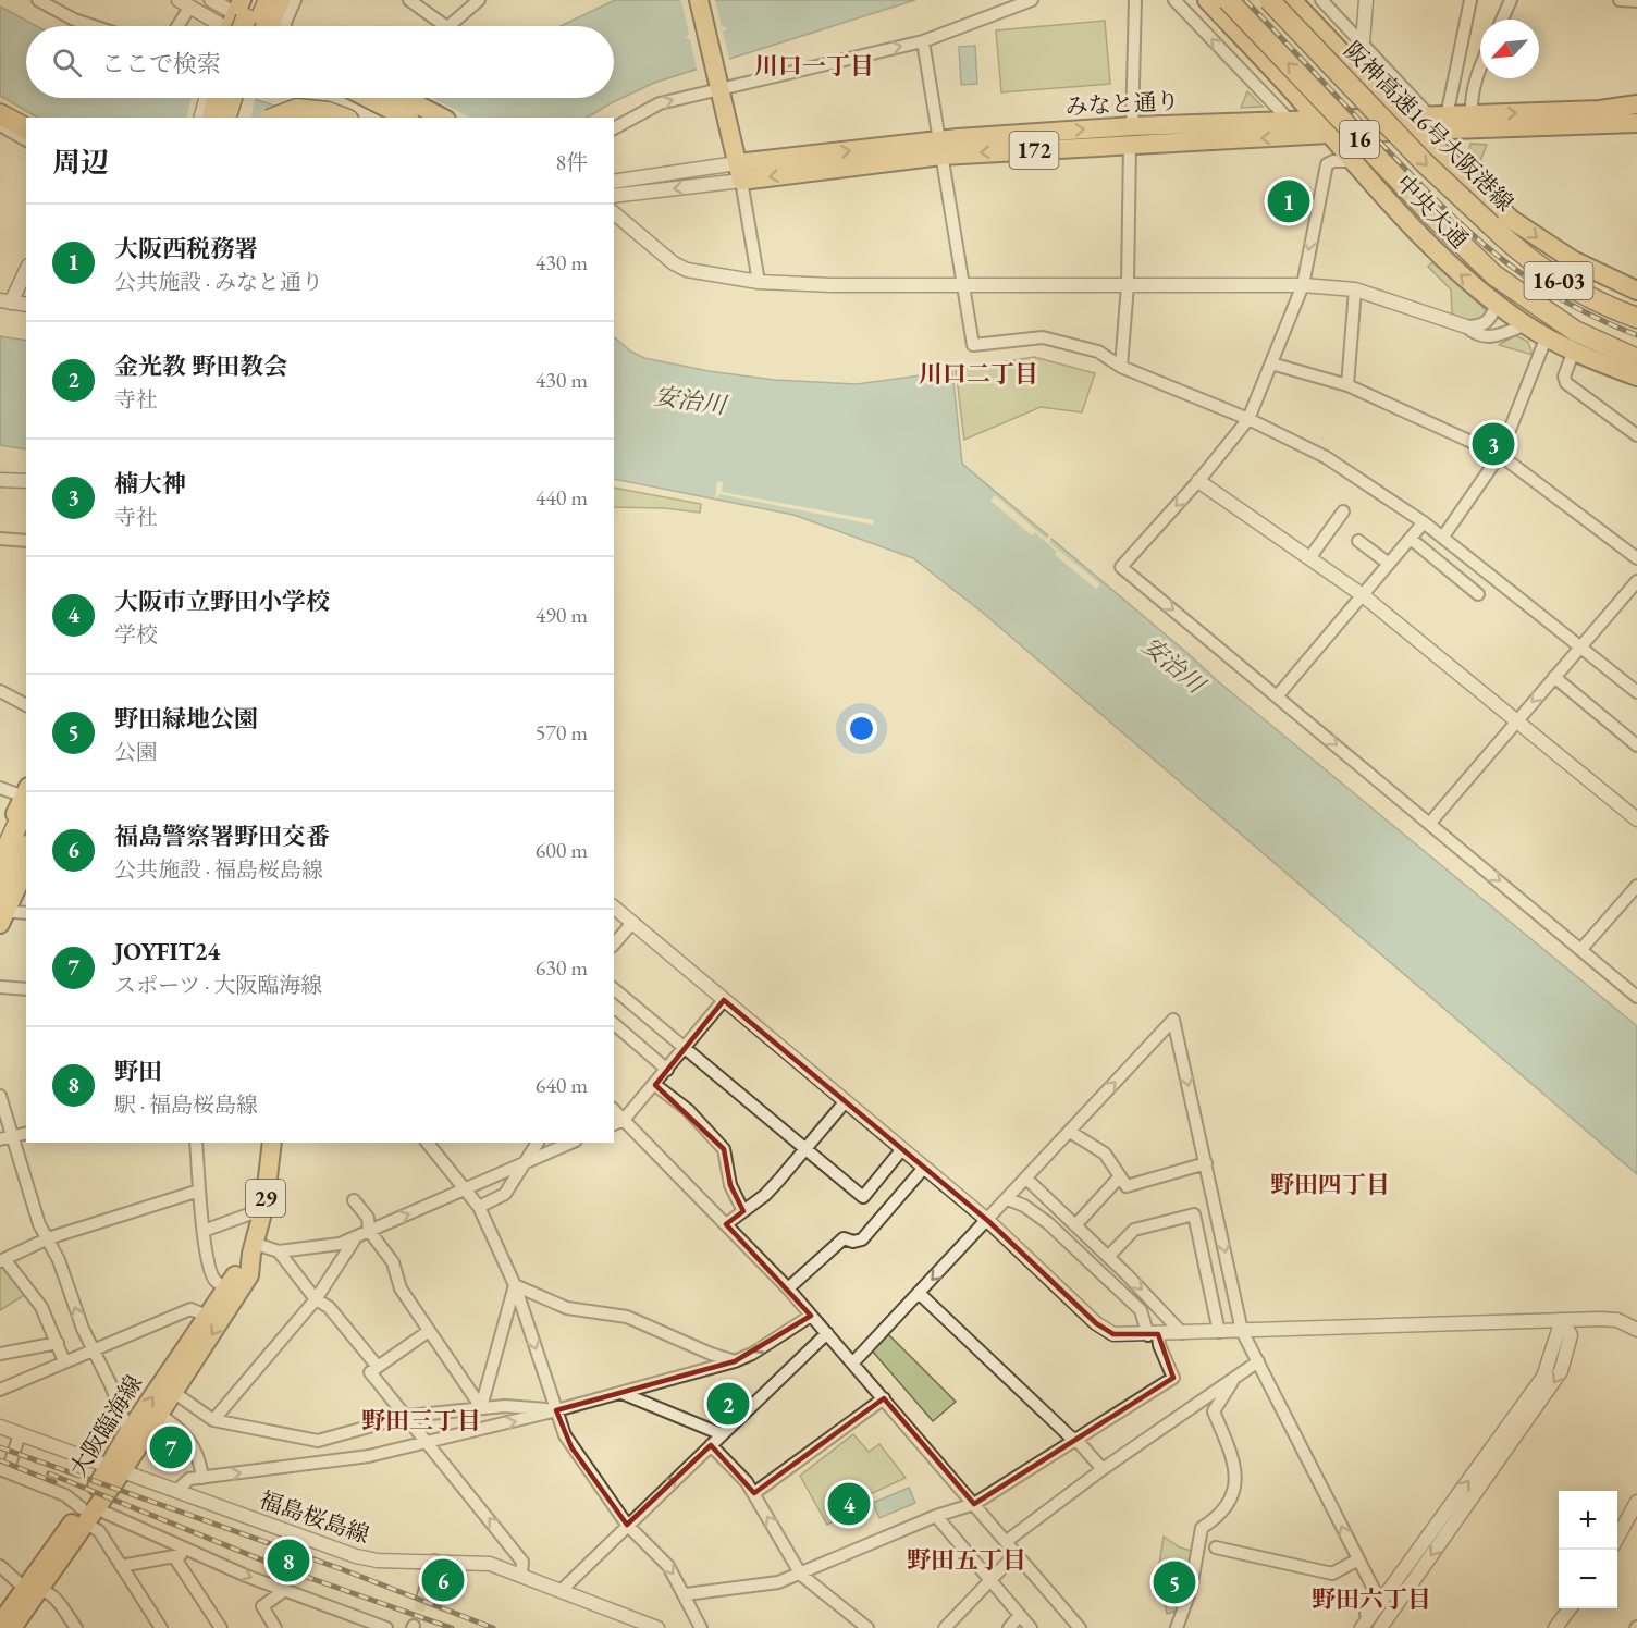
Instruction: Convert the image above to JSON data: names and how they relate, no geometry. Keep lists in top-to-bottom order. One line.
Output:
{"streets":{"highway":["阪神高速16号大阪港線","16","16-03"],"main road":["みなと通り","172","中央大通","29","大阪臨海線"],"street":["福島桜島線"]},"crossings":[["みなと通り","中央大通"],["阪神高速16号大阪港線","16-03"],["大阪臨海線","福島桜島線"]],"districts":["川口一丁目","川口二丁目","野田四丁目","野田三丁目","野田五丁目","野田六丁目"],"water":["安治川"],"north":"bottom left","page":{"search":"ここで検索","heading":["周辺","8件"],"pins":["1","3","2","7","4","8","6","5"],"list":[{"mark":"1","name":"大阪西税務署","note":"公共施設 · みなと通り","value":"430 m"},{"mark":"2","name":"金光教 野田教会","note":"寺社","value":"430 m"},{"mark":"3","name":"楠大神","note":"寺社","value":"440 m"},{"mark":"4","name":"大阪市立野田小学校","note":"学校","value":"490 m"},{"mark":"5","name":"野田緑地公園","note":"公園","value":"570 m"},{"mark":"6","name":"福島警察署野田交番","note":"公共施設 · 福島桜島線","value":"600 m"},{"mark":"7","name":"JOYFIT24","note":"スポーツ · 大阪臨海線","value":"630 m"},{"mark":"8","name":"野田","note":"駅 · 福島桜島線","value":"640 m"}],"map_buttons":["+","−"]}}
